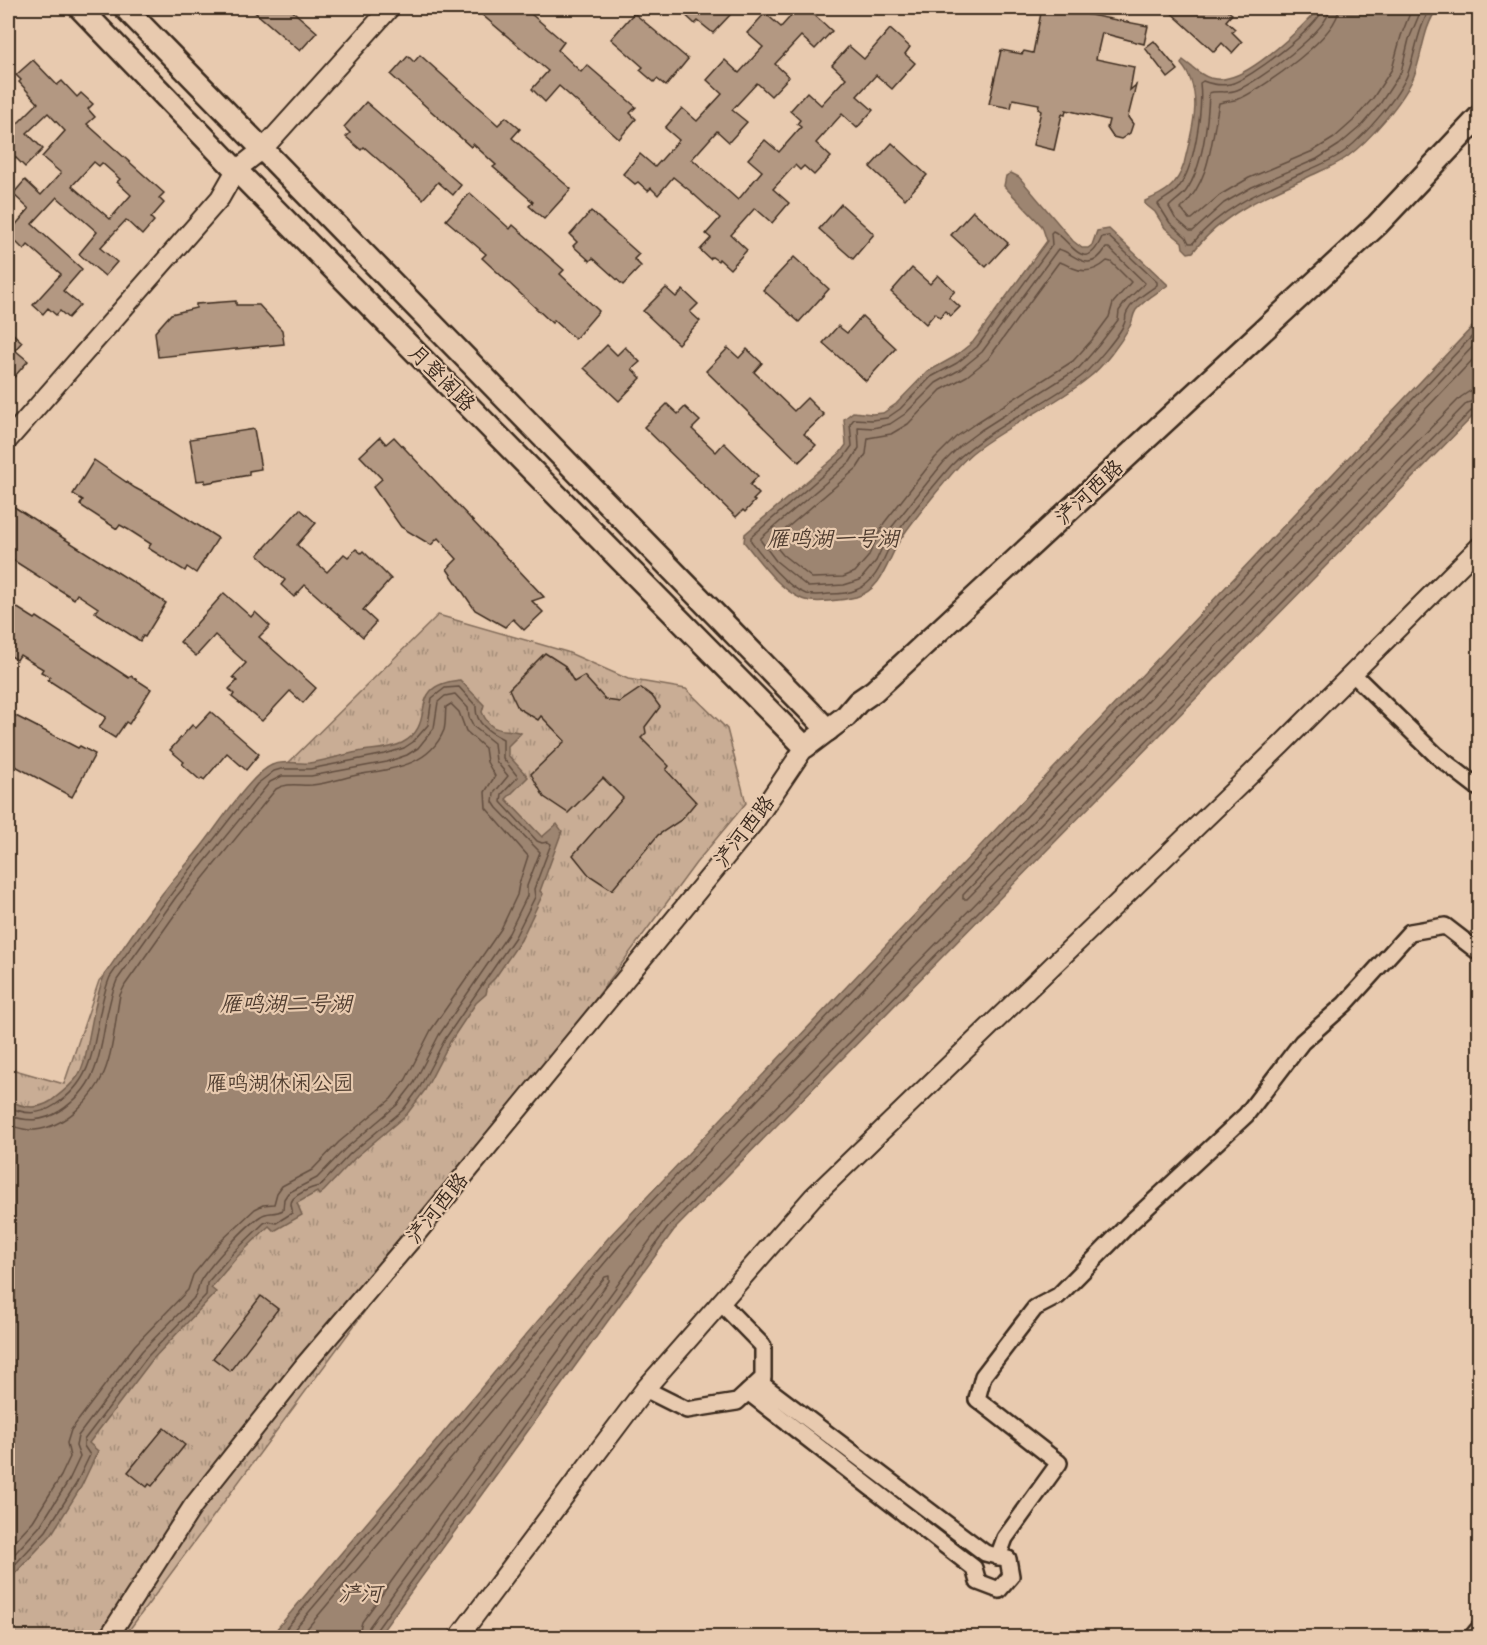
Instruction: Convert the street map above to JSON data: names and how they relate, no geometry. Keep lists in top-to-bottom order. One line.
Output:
{"streets":{"main road":["月登阁路","浐河西路"]},"crossings":[["月登阁路","浐河西路"]],"water":["雁鸣湖一号湖","雁鸣湖二号湖","浐河"],"parks":["雁鸣湖休闲公园"]}
